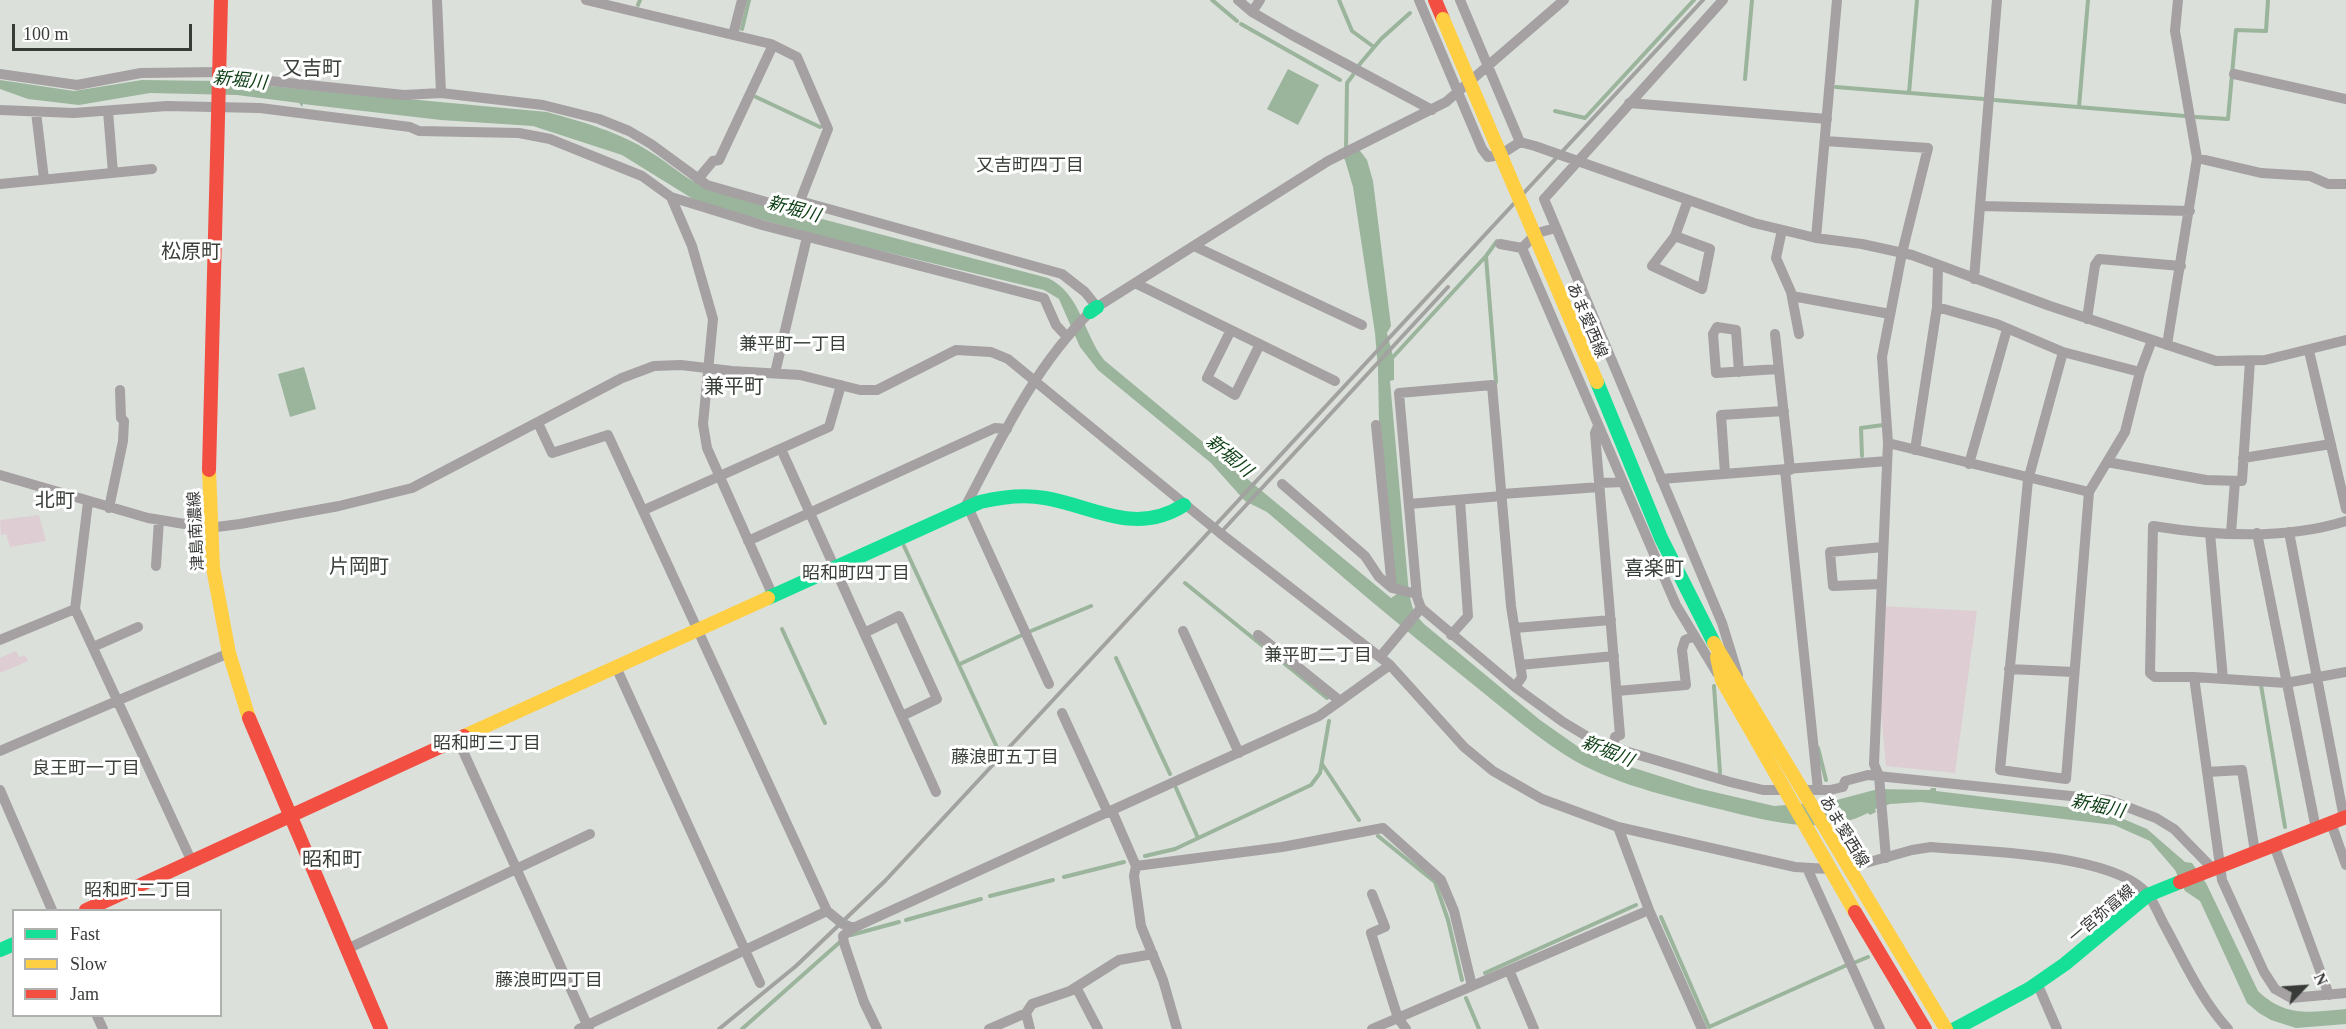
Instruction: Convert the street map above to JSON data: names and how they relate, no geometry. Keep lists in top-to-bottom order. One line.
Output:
{"streets":{"main road":["あま愛西線","津島南濃線","一宮弥富線"]},"districts":["又吉町","又吉町四丁目","松原町","兼平町一丁目","兼平町","北町","片岡町","喜楽町","昭和町四丁目","兼平町二丁目","昭和町三丁目","藤浪町五丁目","良王町一丁目","昭和町","昭和町二丁目","藤浪町四丁目"],"water":["新堀川"],"legend":["Fast","Slow","Jam"],"scale_bar":"100 m","north":"top right"}
